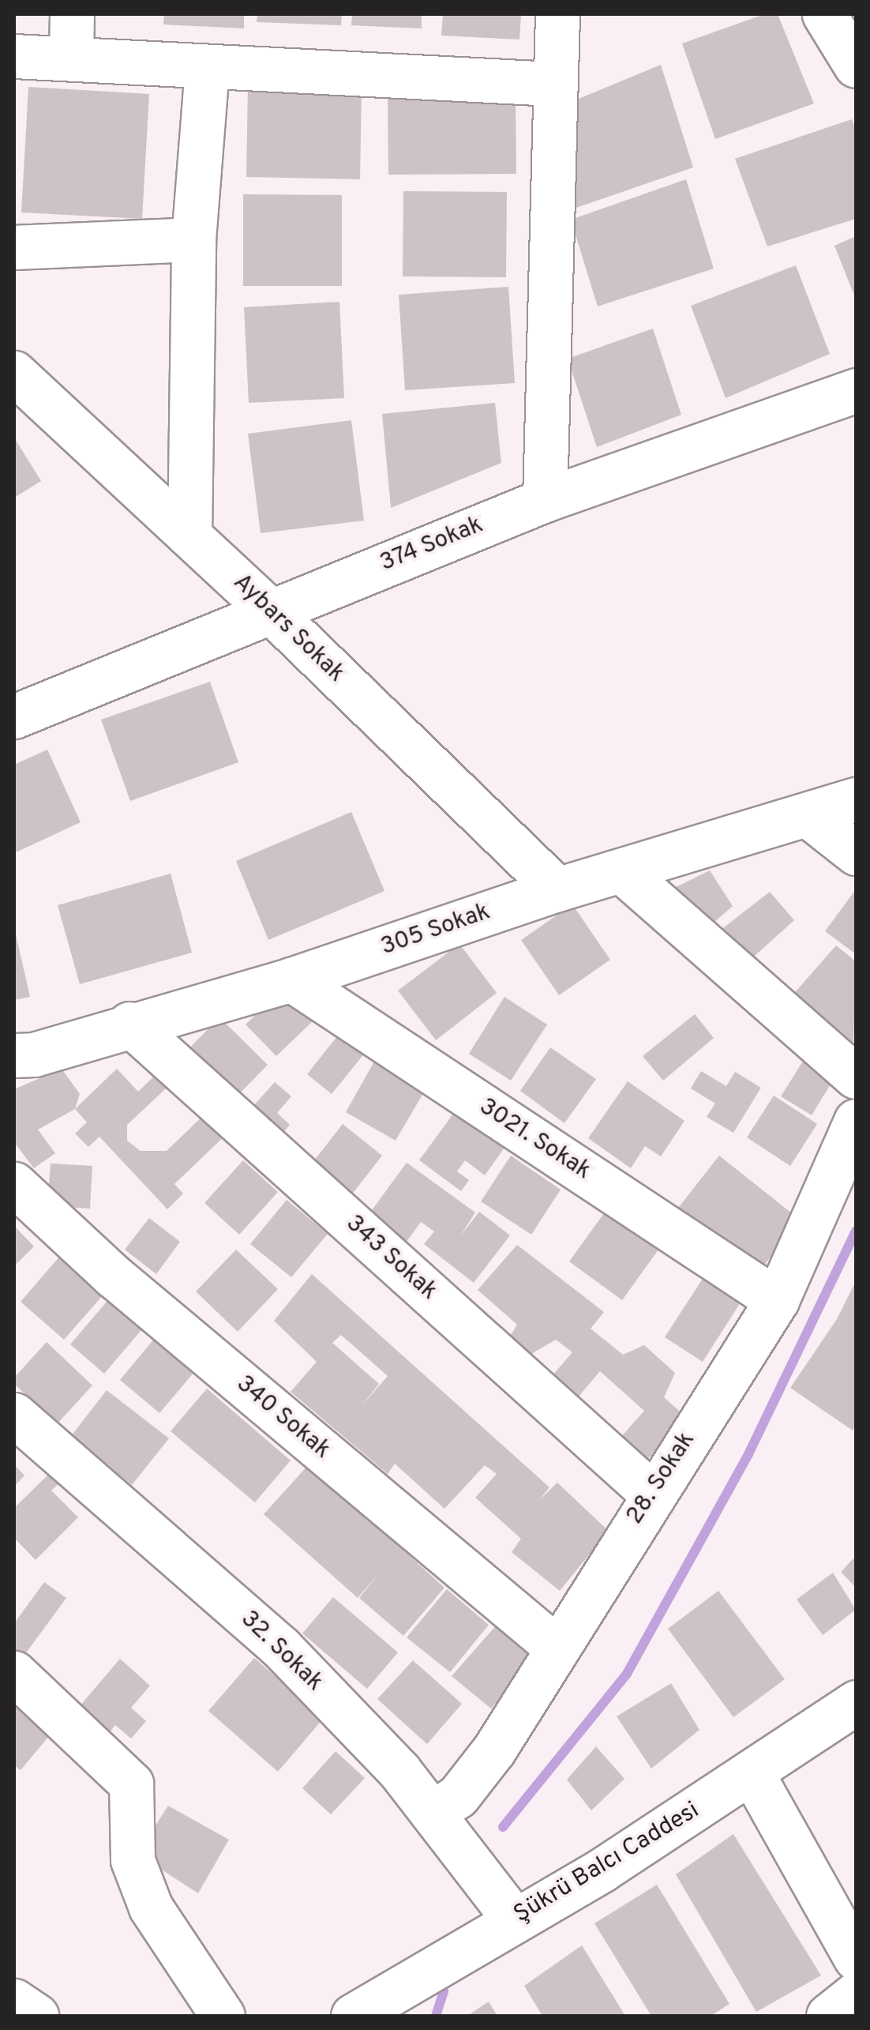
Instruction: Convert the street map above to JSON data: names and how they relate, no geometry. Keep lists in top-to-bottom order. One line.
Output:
{"streets":{"street":["374 Sokak","Aybars Sokak","305 Sokak","3021. Sokak","343 Sokak","340 Sokak","28. Sokak","32. Sokak","Şükrü Balcı Caddesi"]},"crossings":[["374 Sokak","Aybars Sokak"],["Aybars Sokak","305 Sokak"],["305 Sokak","3021. Sokak"],["305 Sokak","343 Sokak"],["3021. Sokak","28. Sokak"],["343 Sokak","28. Sokak"],["340 Sokak","28. Sokak"],["28. Sokak","32. Sokak"],["32. Sokak","Şükrü Balcı Caddesi"]]}
